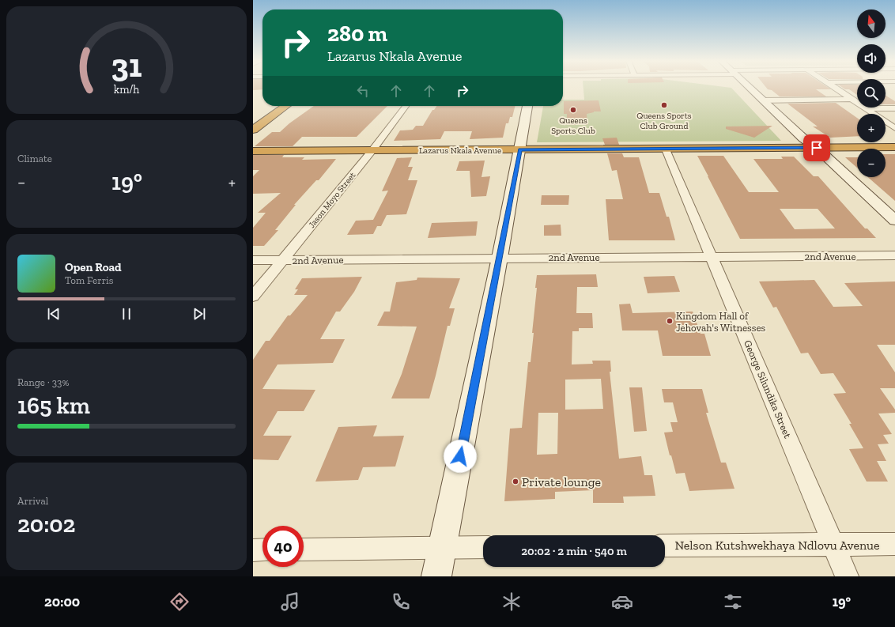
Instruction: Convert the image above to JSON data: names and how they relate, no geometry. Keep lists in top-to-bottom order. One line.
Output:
{"streets":{"highway":["Lazarus Nkala Avenue"],"street":["Jason Moyo Street","2nd Avenue","George Silundika Street","Nelson Kutshwekhaya Ndlovu Avenue"]},"crossings":[["Lazarus Nkala Avenue","Jason Moyo Street"],["Lazarus Nkala Avenue","George Silundika Street"],["Jason Moyo Street","2nd Avenue"],["2nd Avenue","George Silundika Street"],["George Silundika Street","Nelson Kutshwekhaya Ndlovu Avenue"]],"places":["Queens Sports Club Ground","Queens Sports Club","Kingdom Hall of Jehovah's Witnesses","Private lounge"],"north":"top","page":{"map_buttons":["+","−"],"turn":["280 m","Lazarus Nkala Avenue"],"tile":["Climate",["Range · 33%","165 km"],["Arrival","20:02"]],"heat":["−","19°","+"],"song":["Open Road","Tom Ferris"],"limit":"40","trip":"20:02 · 2 min · 540 m","tabs":["20:00","19°"],"gauge":["31","km/h"]}}
